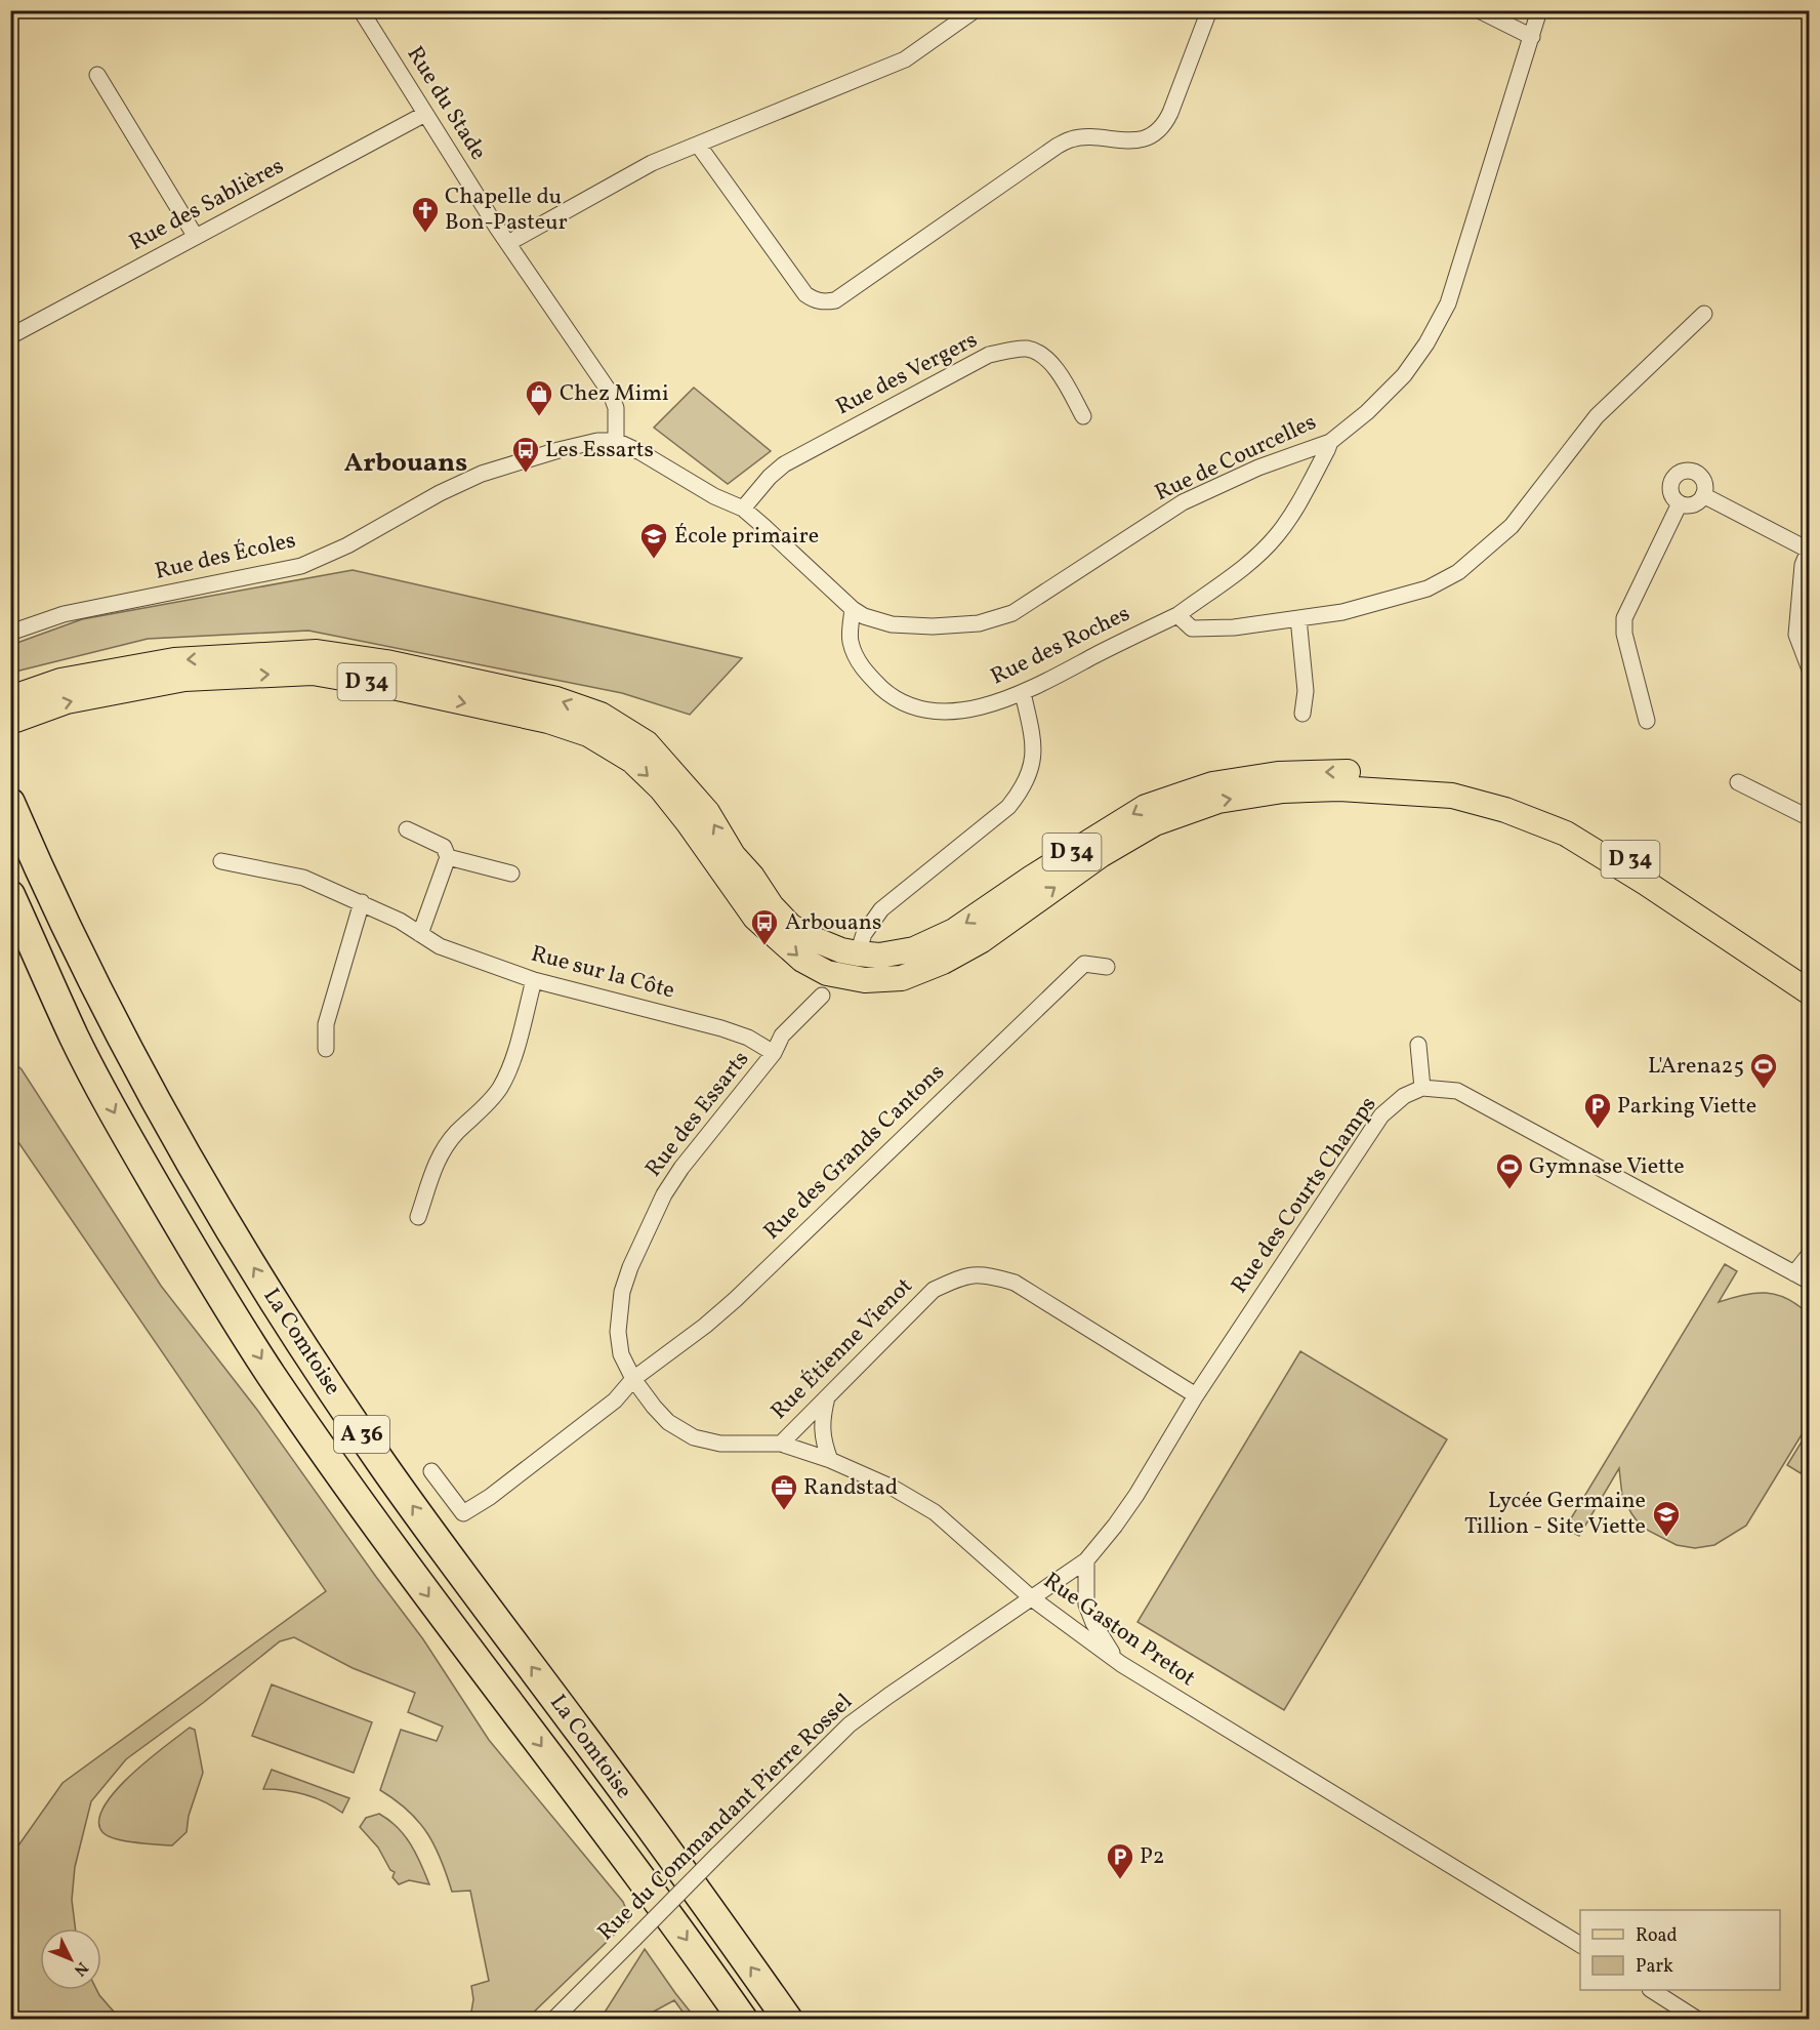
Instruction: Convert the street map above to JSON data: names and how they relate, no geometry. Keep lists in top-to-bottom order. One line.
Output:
{"streets":{"highway":["La Comtoise","A 36"],"main road":["D 34"],"street":["Rue du Stade","Rue des Sablières","Rue des Vergers","Rue de Courcelles","Rue des Écoles","Rue des Roches","Rue sur la Côte","Rue des Essarts","Rue des Grands Cantons","Rue des Courts Champs","Rue Étienne Vienot","Rue Gaston Pretot","Rue du Commandant Pierre Rossel"]},"crossings":[["Rue du Stade","Rue des Sablières"],["Rue du Stade","Rue des Écoles"],["Rue de Courcelles","Rue des Roches"],["Rue sur la Côte","Rue des Essarts"],["Rue des Essarts","Rue des Grands Cantons"],["Rue des Essarts","Rue Gaston Pretot"],["Rue des Grands Cantons","Rue Gaston Pretot"],["Rue des Courts Champs","Rue Étienne Vienot"],["Rue des Courts Champs","Rue Gaston Pretot"],["Rue des Courts Champs","Rue du Commandant Pierre Rossel"],["Rue Étienne Vienot","Rue Gaston Pretot"],["Rue Gaston Pretot","Rue du Commandant Pierre Rossel"]],"districts":["Arbouans"],"places":{"church":["Chapelle du Bon-Pasteur"],"shop":["Chez Mimi"],"bus stop":["Les Essarts","Arbouans"],"school or university":["École primaire","Lycée Germaine Tillion - Site Viette"],"sports":["L'Arena25","Gymnase Viette"],"parking":["Parking Viette","P2"],"office":["Randstad"]},"legend":["Road","Park"],"north":"bottom right"}
